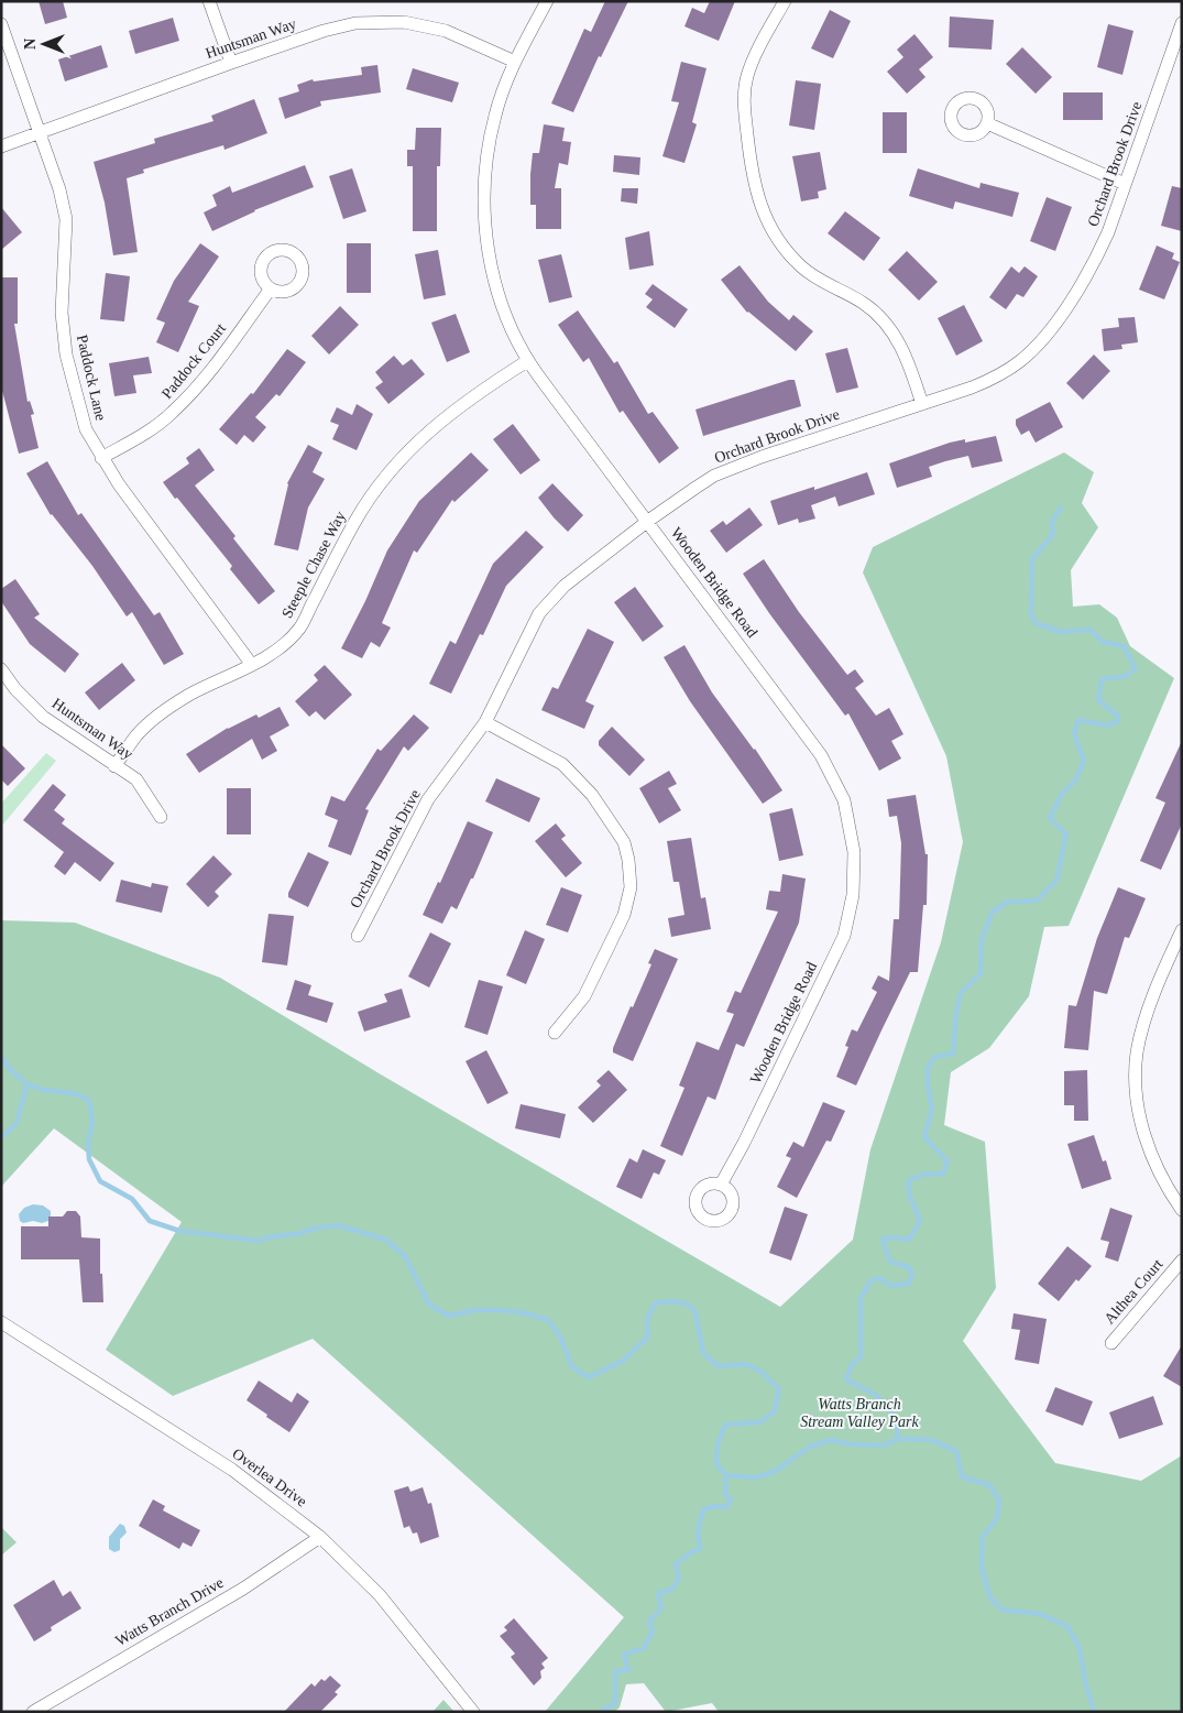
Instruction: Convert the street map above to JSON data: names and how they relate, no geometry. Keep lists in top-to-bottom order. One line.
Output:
{"streets":{"street":["Huntsman Way","Orchard Brook Drive","Paddock Court","Paddock Lane","Steeple Chase Way","Wooden Bridge Road","Althea Court","Overlea Drive","Watts Branch Drive"]},"crossings":[["Huntsman Way","Paddock Lane"],["Huntsman Way","Steeple Chase Way"],["Huntsman Way","Wooden Bridge Road"],["Orchard Brook Drive","Wooden Bridge Road"],["Paddock Court","Paddock Lane"],["Paddock Lane","Steeple Chase Way"],["Steeple Chase Way","Wooden Bridge Road"],["Overlea Drive","Watts Branch Drive"]],"parks":["Watts Branch Stream Valley Park"],"north":"left"}
